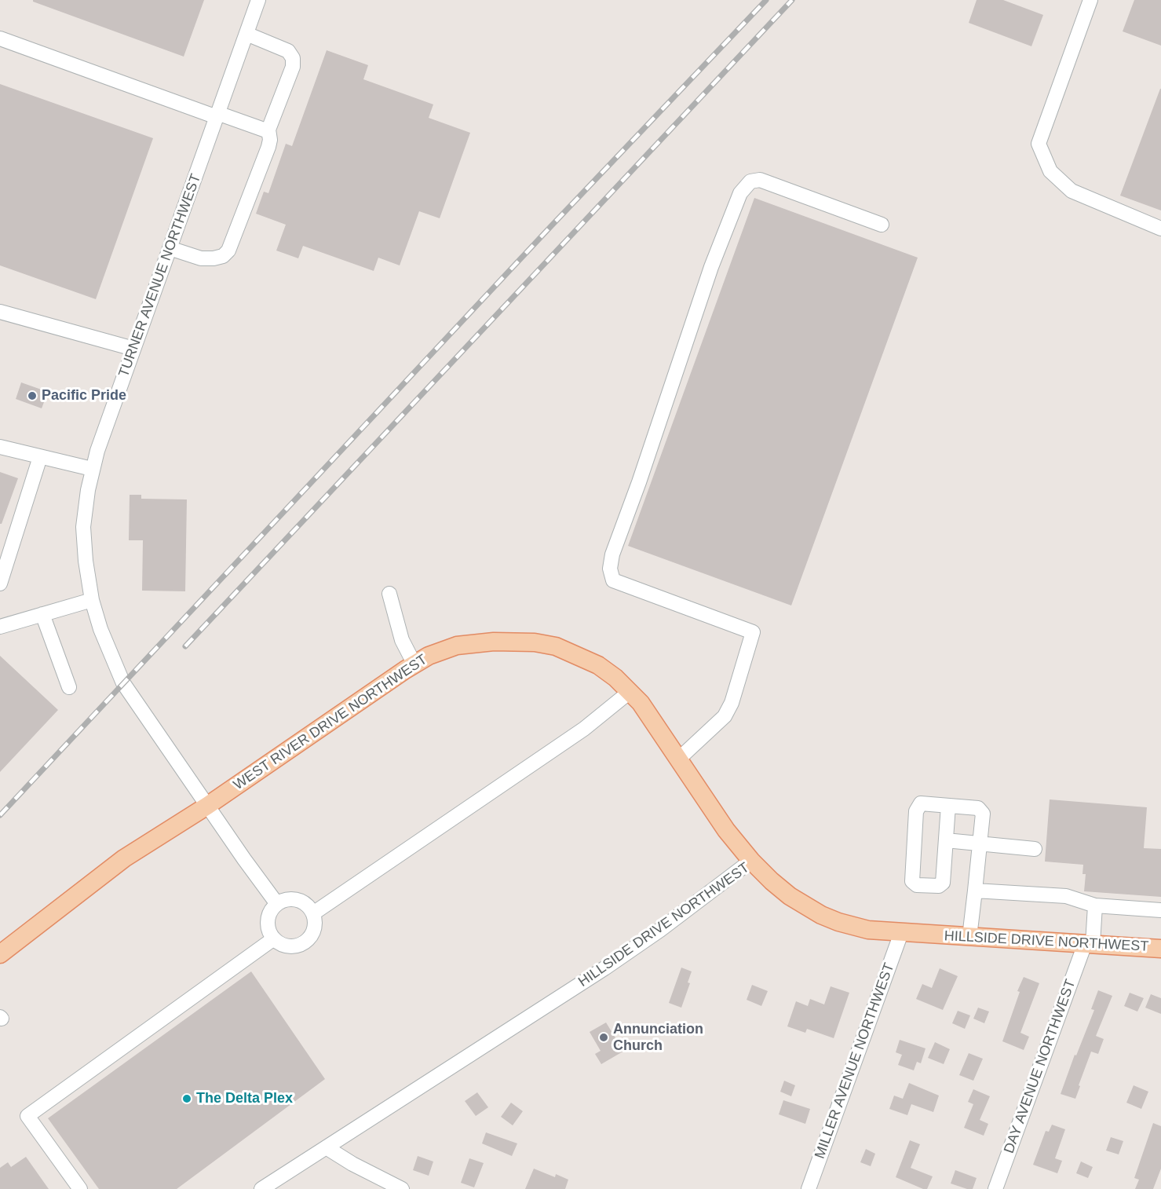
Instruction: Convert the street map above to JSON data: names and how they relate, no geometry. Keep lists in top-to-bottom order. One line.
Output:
{"streets":{"main road":["WEST RIVER DRIVE NORTHWEST","HILLSIDE DRIVE NORTHWEST"],"street":["TURNER AVENUE NORTHWEST","MILLER AVENUE NORTHWEST","DAY AVENUE NORTHWEST"]},"crossings":[["TURNER AVENUE NORTHWEST","WEST RIVER DRIVE NORTHWEST"],["WEST RIVER DRIVE NORTHWEST","HILLSIDE DRIVE NORTHWEST"],["HILLSIDE DRIVE NORTHWEST","MILLER AVENUE NORTHWEST"],["HILLSIDE DRIVE NORTHWEST","DAY AVENUE NORTHWEST"]],"places":["Pacific Pride","Annunciation Church","The Delta Plex"]}
